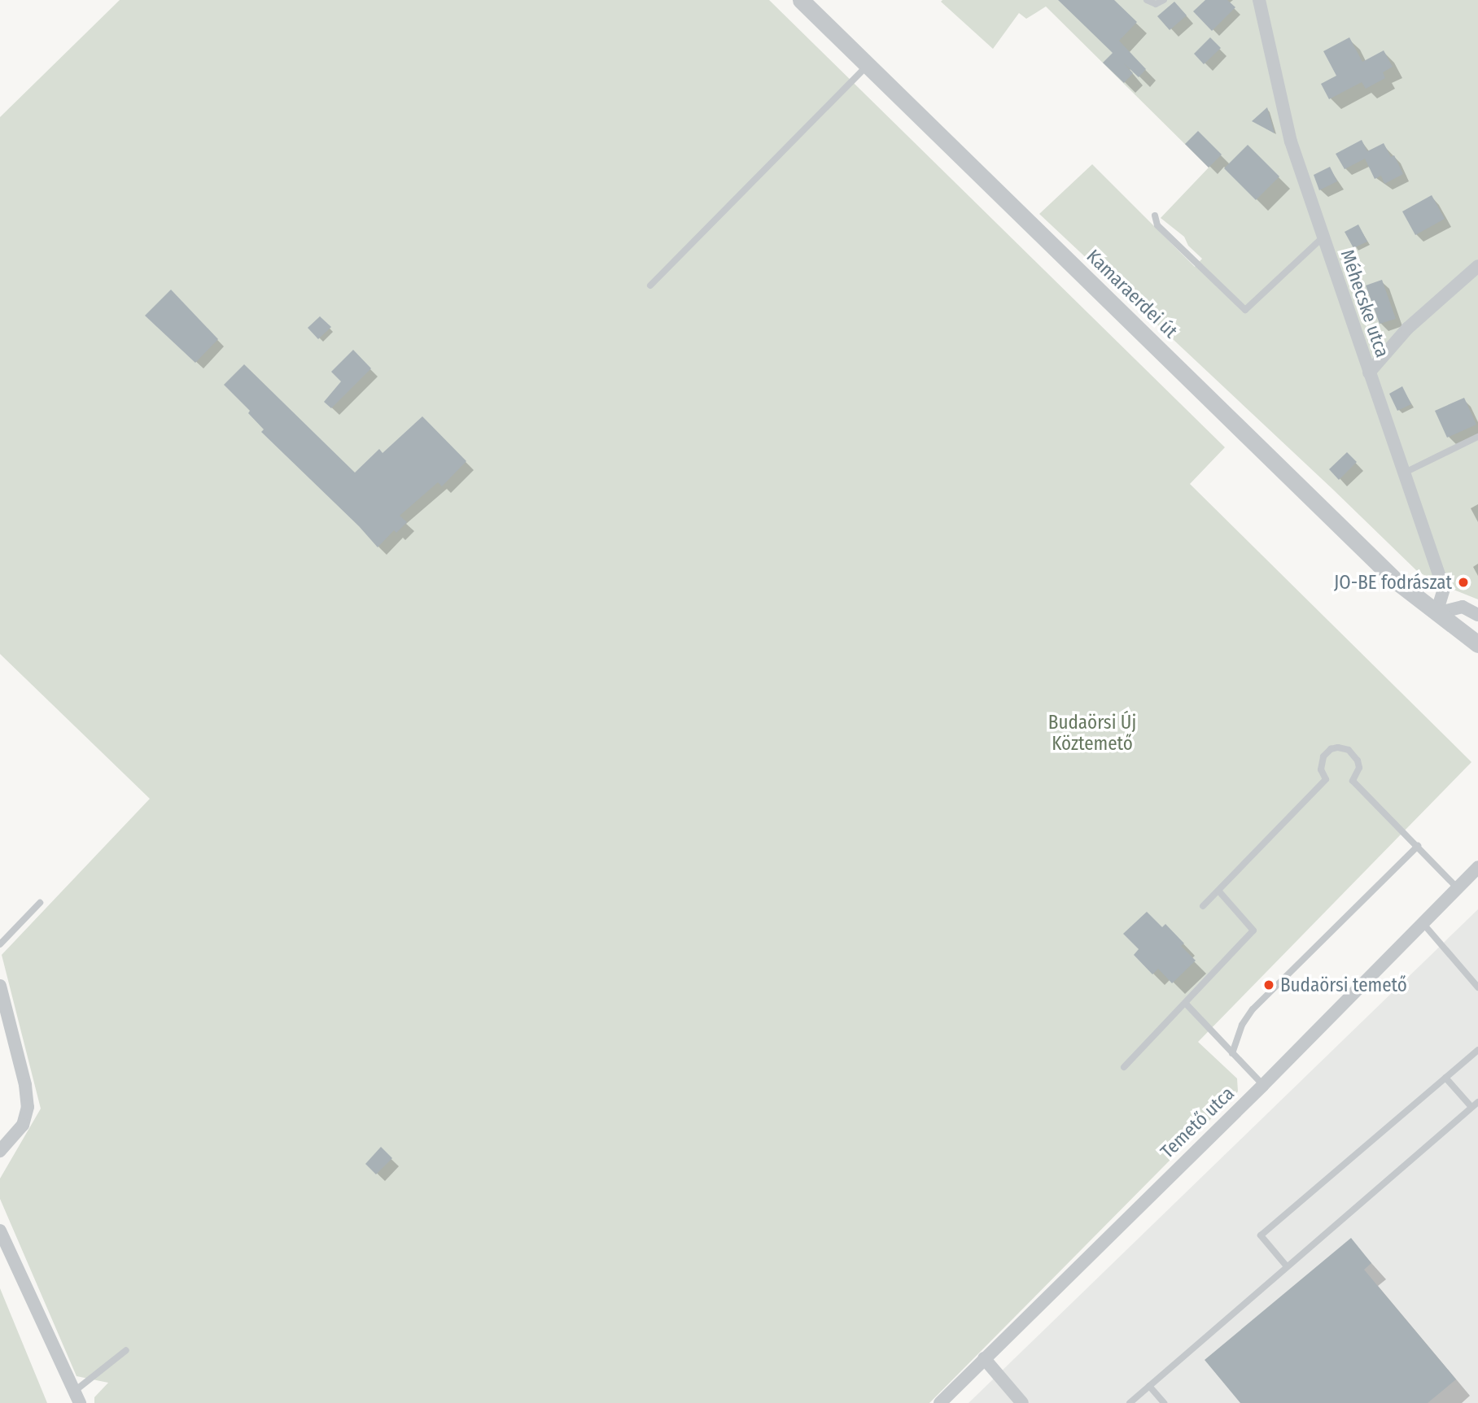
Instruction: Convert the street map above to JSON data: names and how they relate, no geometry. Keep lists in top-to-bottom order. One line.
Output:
{"streets":{"street":["Kamaraerdei út","Méhecske utca","Temető utca"]},"crossings":[["Kamaraerdei út","Méhecske utca"]],"parks":["Budaörsi Új Köztemető"],"places":["JO-BE fodrászat","Budaörsi temető"]}
